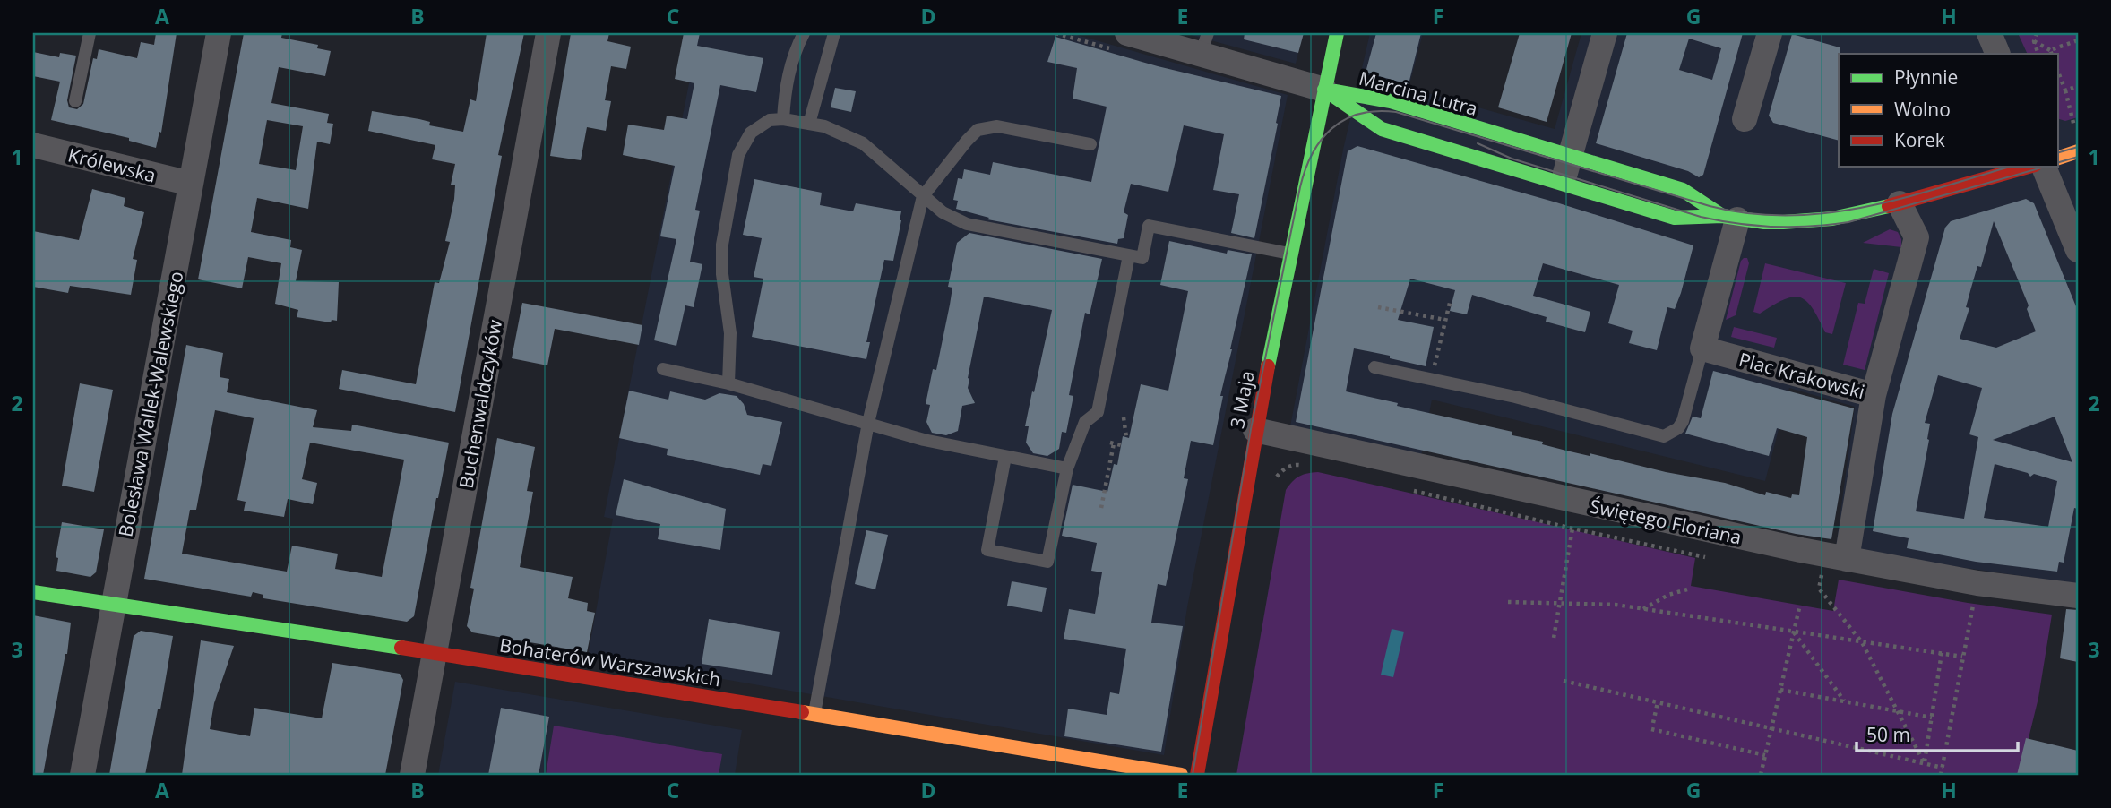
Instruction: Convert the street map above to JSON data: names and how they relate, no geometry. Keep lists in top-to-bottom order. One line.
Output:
{"streets":{"street":["Marcina Lutra","Królewska","Plac Krakowski","3 Maja","Bolesława Wallek-Walewskiego","Buchenwaldczyków","Świętego Floriana","Bohaterów Warszawskich"]},"crossings":[["Marcina Lutra","Plac Krakowski"],["Marcina Lutra","3 Maja"],["Królewska","Bolesława Wallek-Walewskiego"],["3 Maja","Świętego Floriana"],["Bolesława Wallek-Walewskiego","Bohaterów Warszawskich"],["Buchenwaldczyków","Bohaterów Warszawskich"]],"legend":["Płynnie","Wolno","Korek"],"scale_bar":"50 m","grid":{"columns":["A","B","C","D","E","F","G","H"],"rows":["1","2","3"]}}
